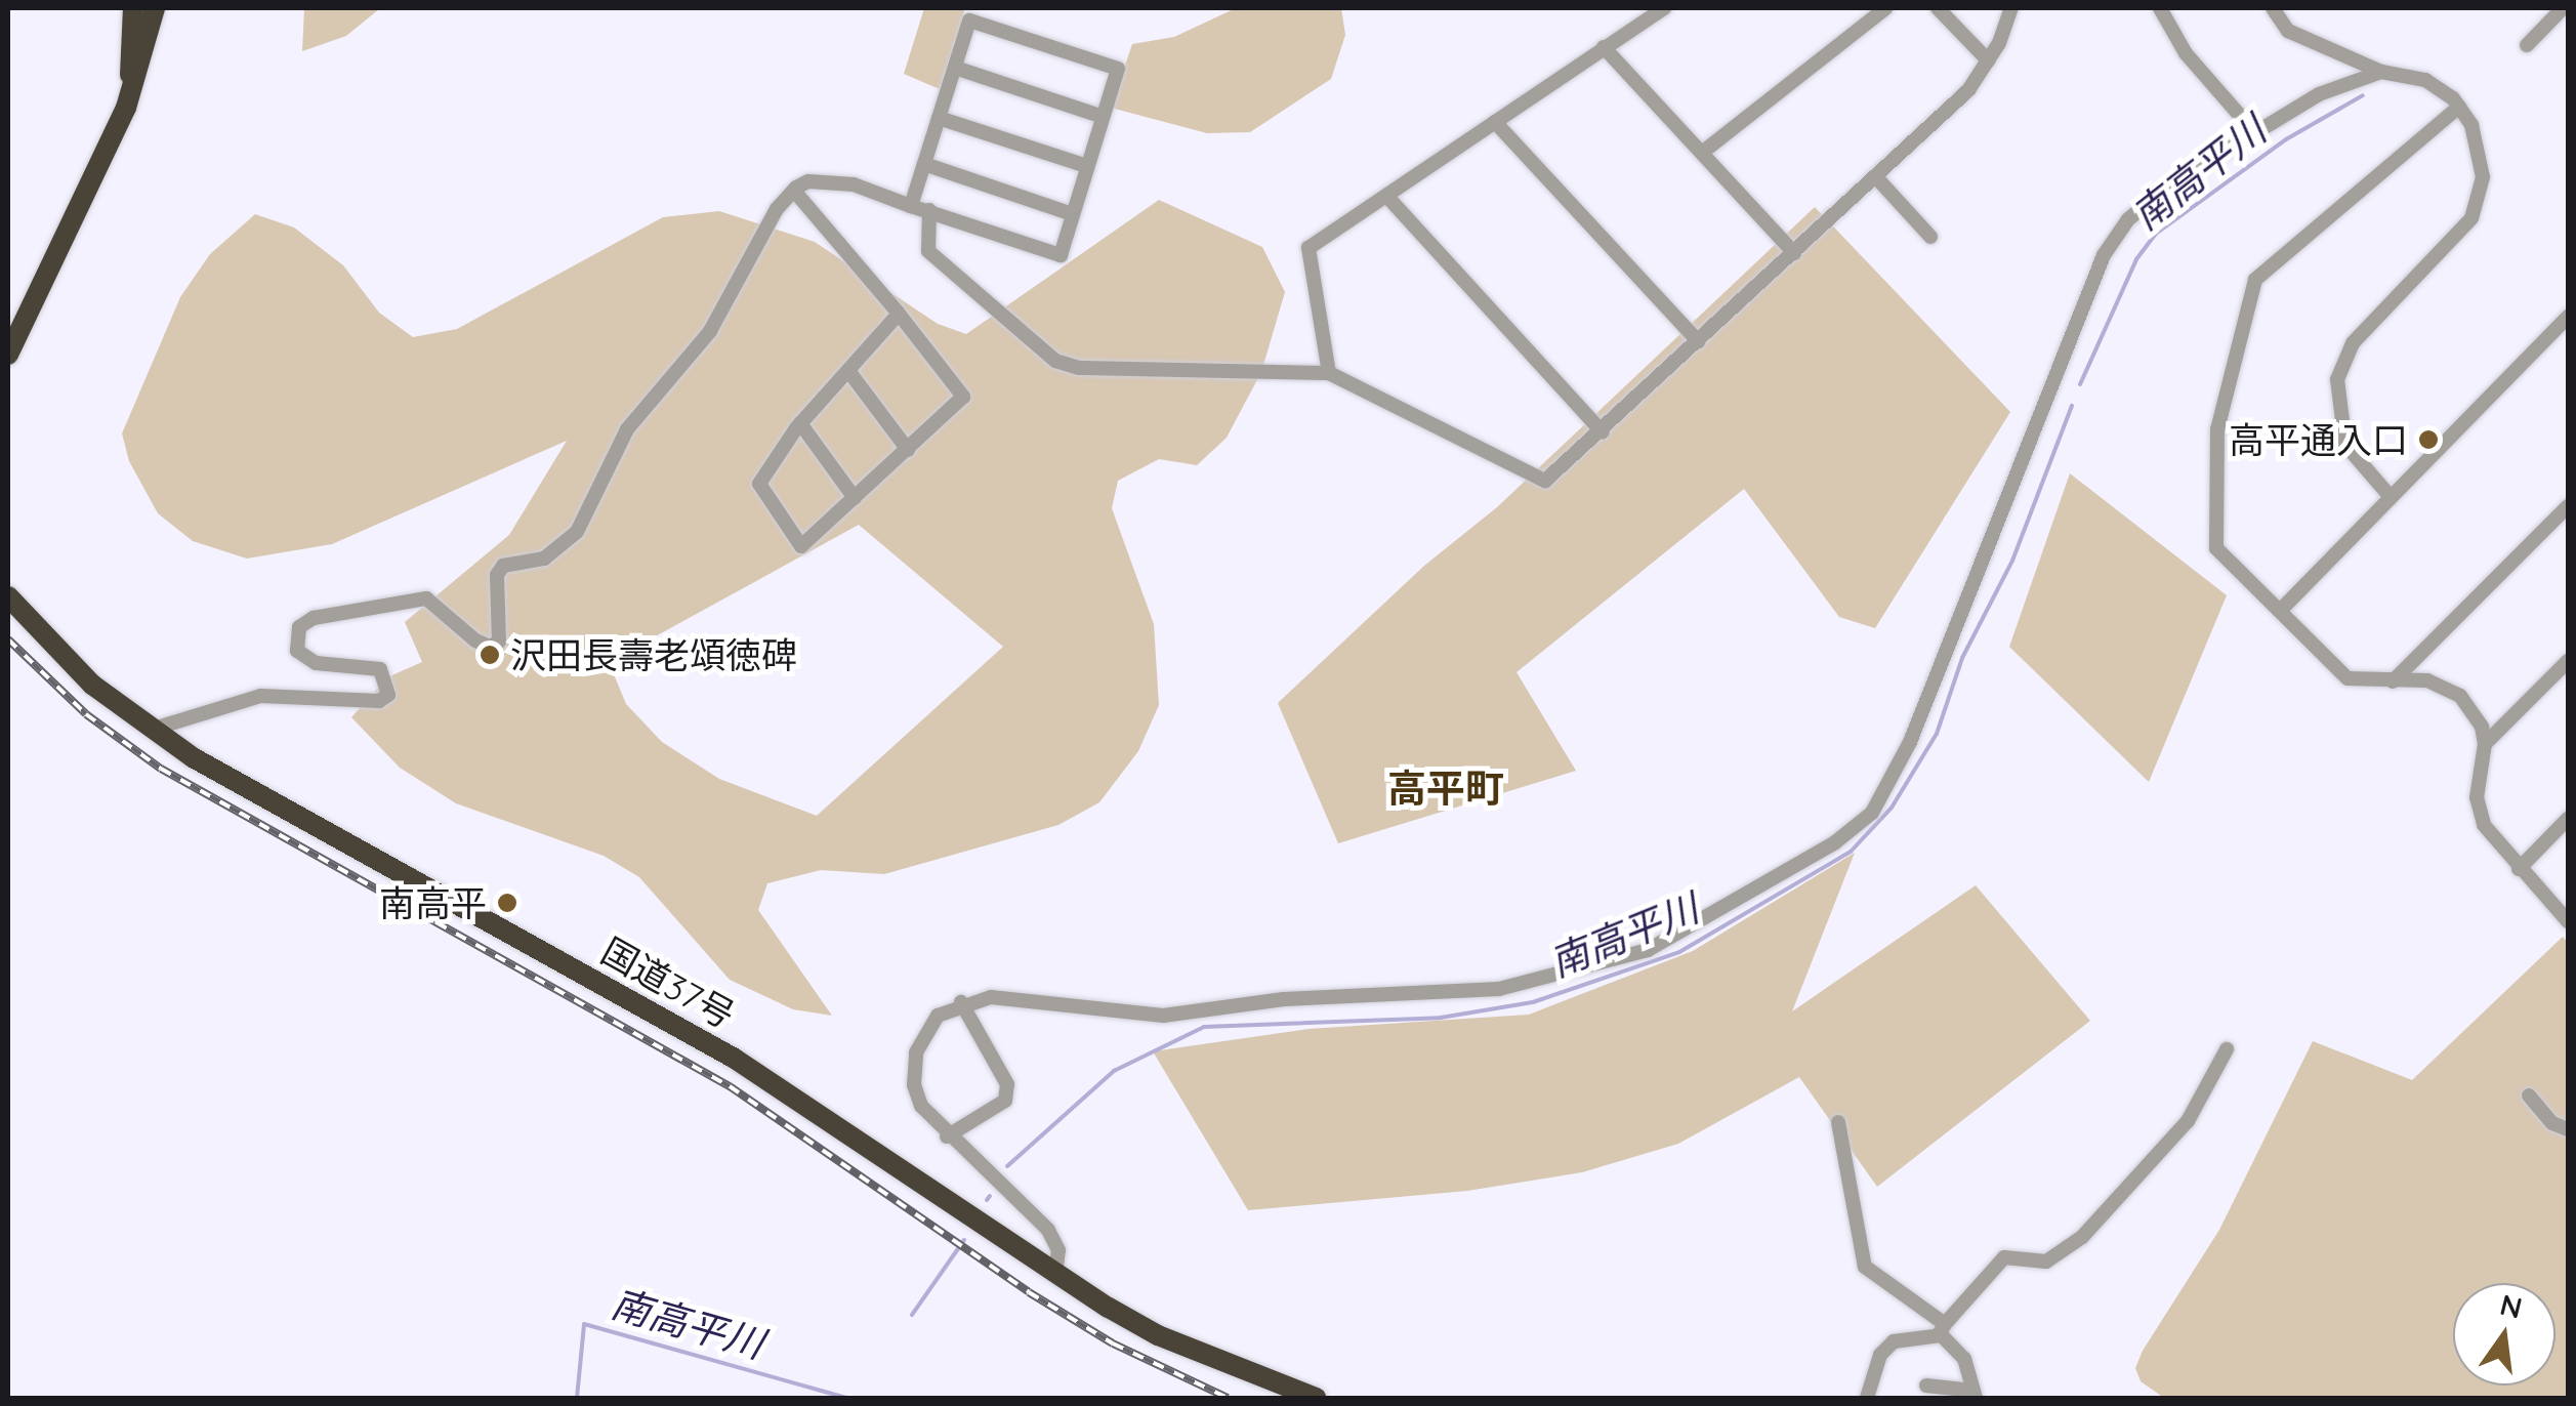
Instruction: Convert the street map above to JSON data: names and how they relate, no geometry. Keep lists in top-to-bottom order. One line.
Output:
{"streets":{"highway":["国道37号"]},"districts":["高平町"],"water":["南高平川"],"places":["高平通入口","沢田長壽老頌徳碑","南高平"],"north":"top"}
